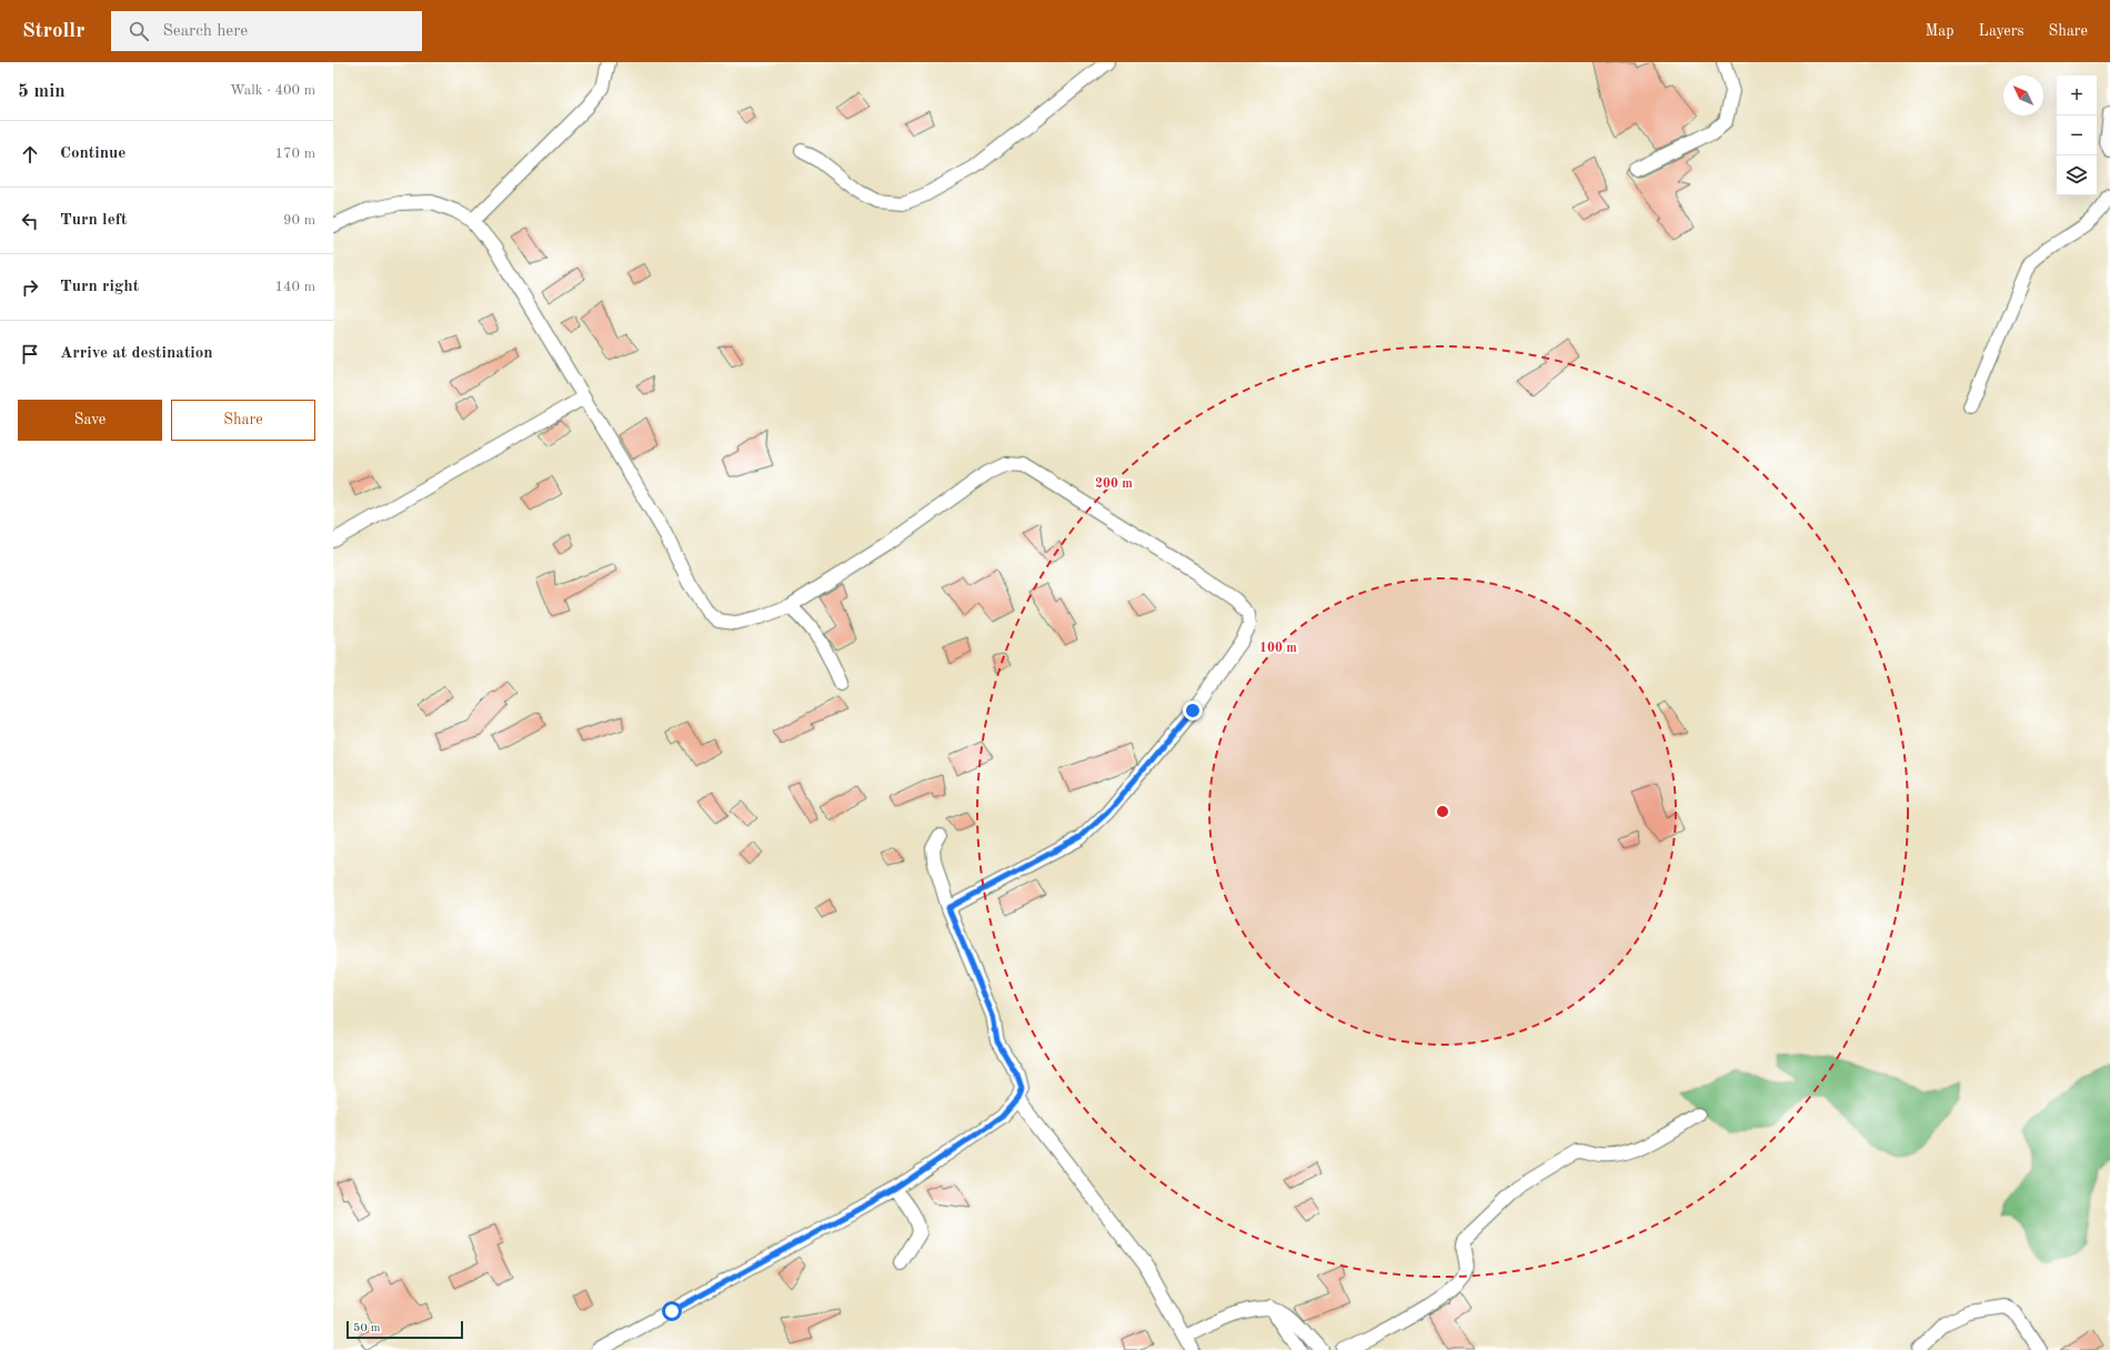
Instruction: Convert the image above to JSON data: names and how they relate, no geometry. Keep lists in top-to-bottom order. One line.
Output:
{"scale_bar":"50 m","north":"top left","page":{"header":"Strollr","search":"Search here","nav":["Map","Layers","Share"],"heading":["5 min","Walk · 400 m"],"map_buttons":["+","−"],"list":[["Continue","170 m"],["Turn left","90 m"],["Turn right","140 m"],"Arrive at destination"],"buttons":["Save","Share"],"scale":"50 m"},"rings":["200 m","100 m"]}
